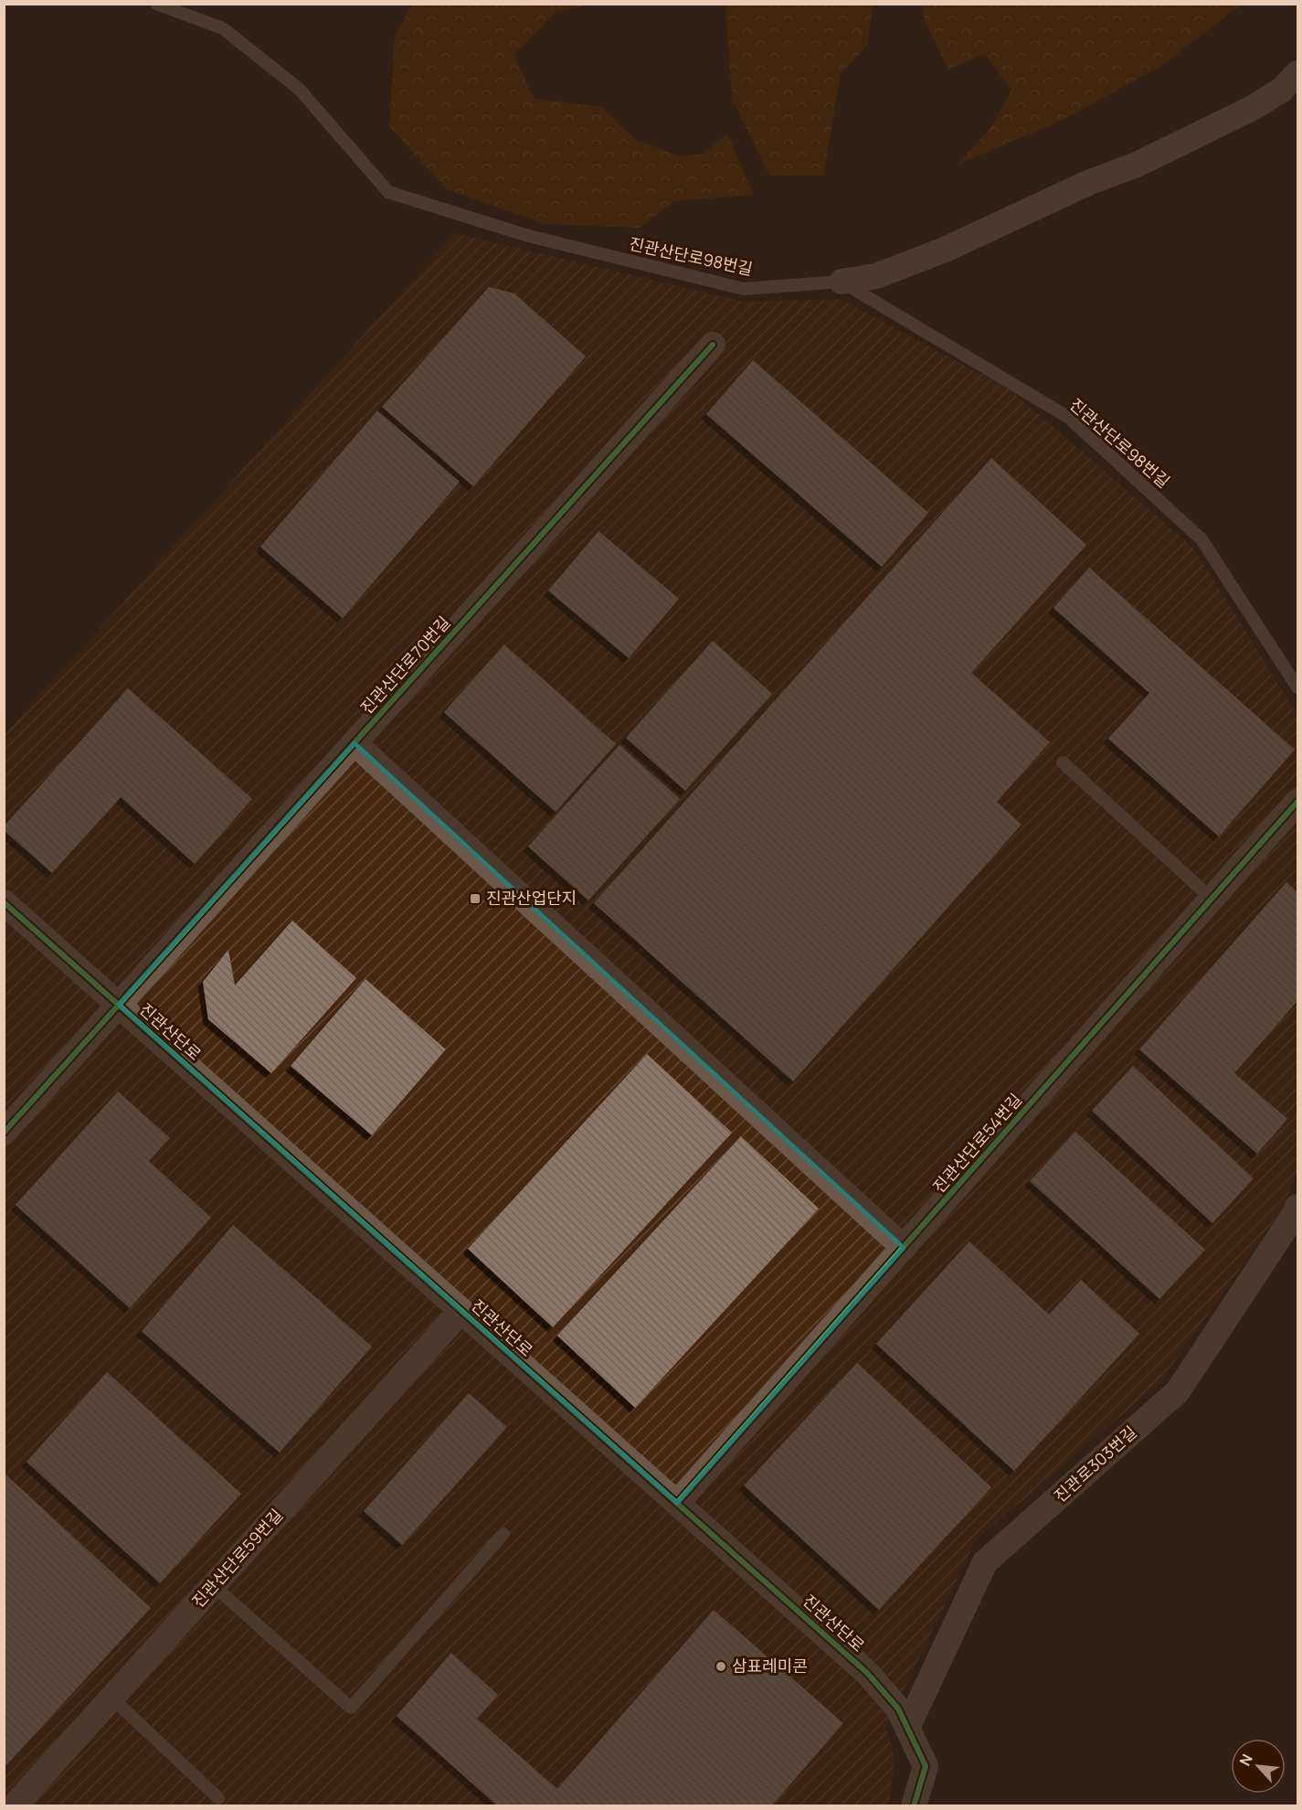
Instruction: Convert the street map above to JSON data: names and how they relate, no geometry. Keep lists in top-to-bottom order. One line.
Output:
{"streets":{"street":["진관산단로70번길","진관산단로","진관산단로54번길","진관로303번길","진관산단로59번길"],"lane":["진관산단로98번길"]},"crossings":[["진관산단로70번길","진관산단로"],["진관산단로","진관산단로54번길"],["진관산단로","진관로303번길"],["진관산단로","진관산단로59번길"]],"places":{"transit":["진관산업단지"],"other":["삼표레미콘"]},"north":"top left"}
